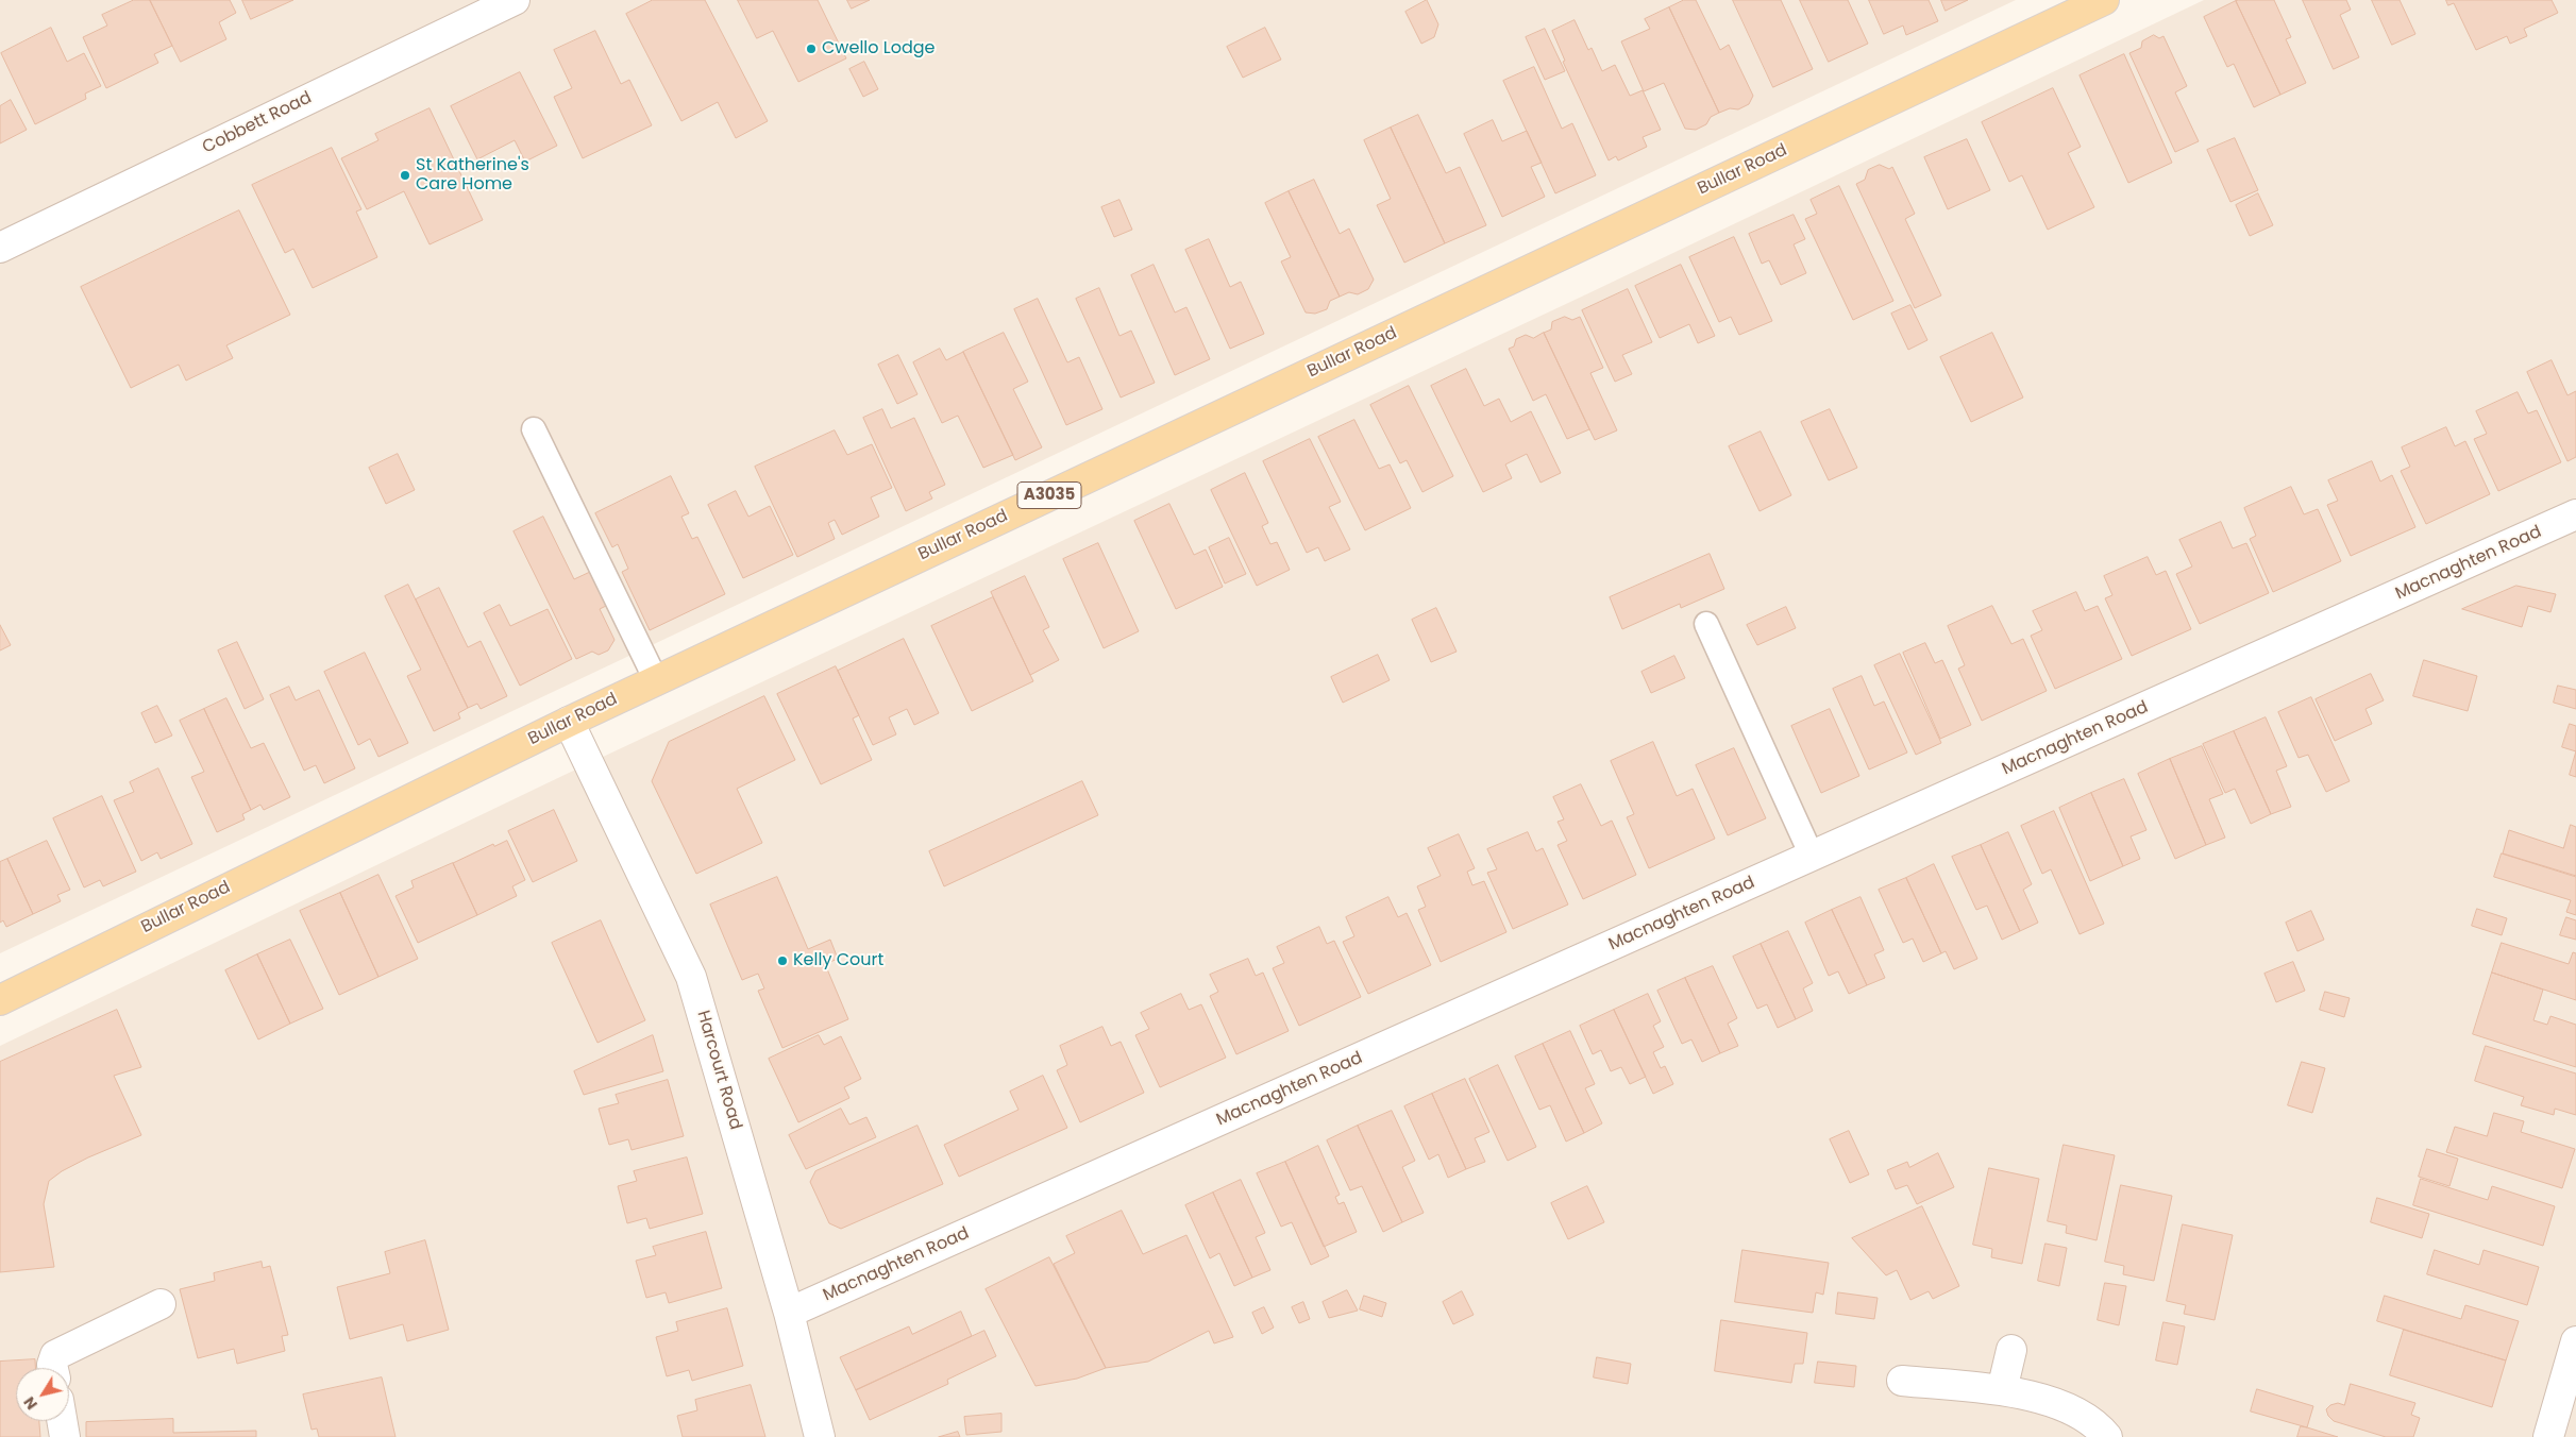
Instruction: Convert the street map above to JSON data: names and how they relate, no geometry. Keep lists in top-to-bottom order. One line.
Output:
{"streets":{"main road":["Bullar Road","A3035"],"street":["Cobbett Road","Macnaghten Road","Harcourt Road"]},"crossings":[["Bullar Road","Harcourt Road"],["Macnaghten Road","Harcourt Road"]],"places":["Cwello Lodge","St Katherine's Care Home","Kelly Court"],"north":"bottom left"}
